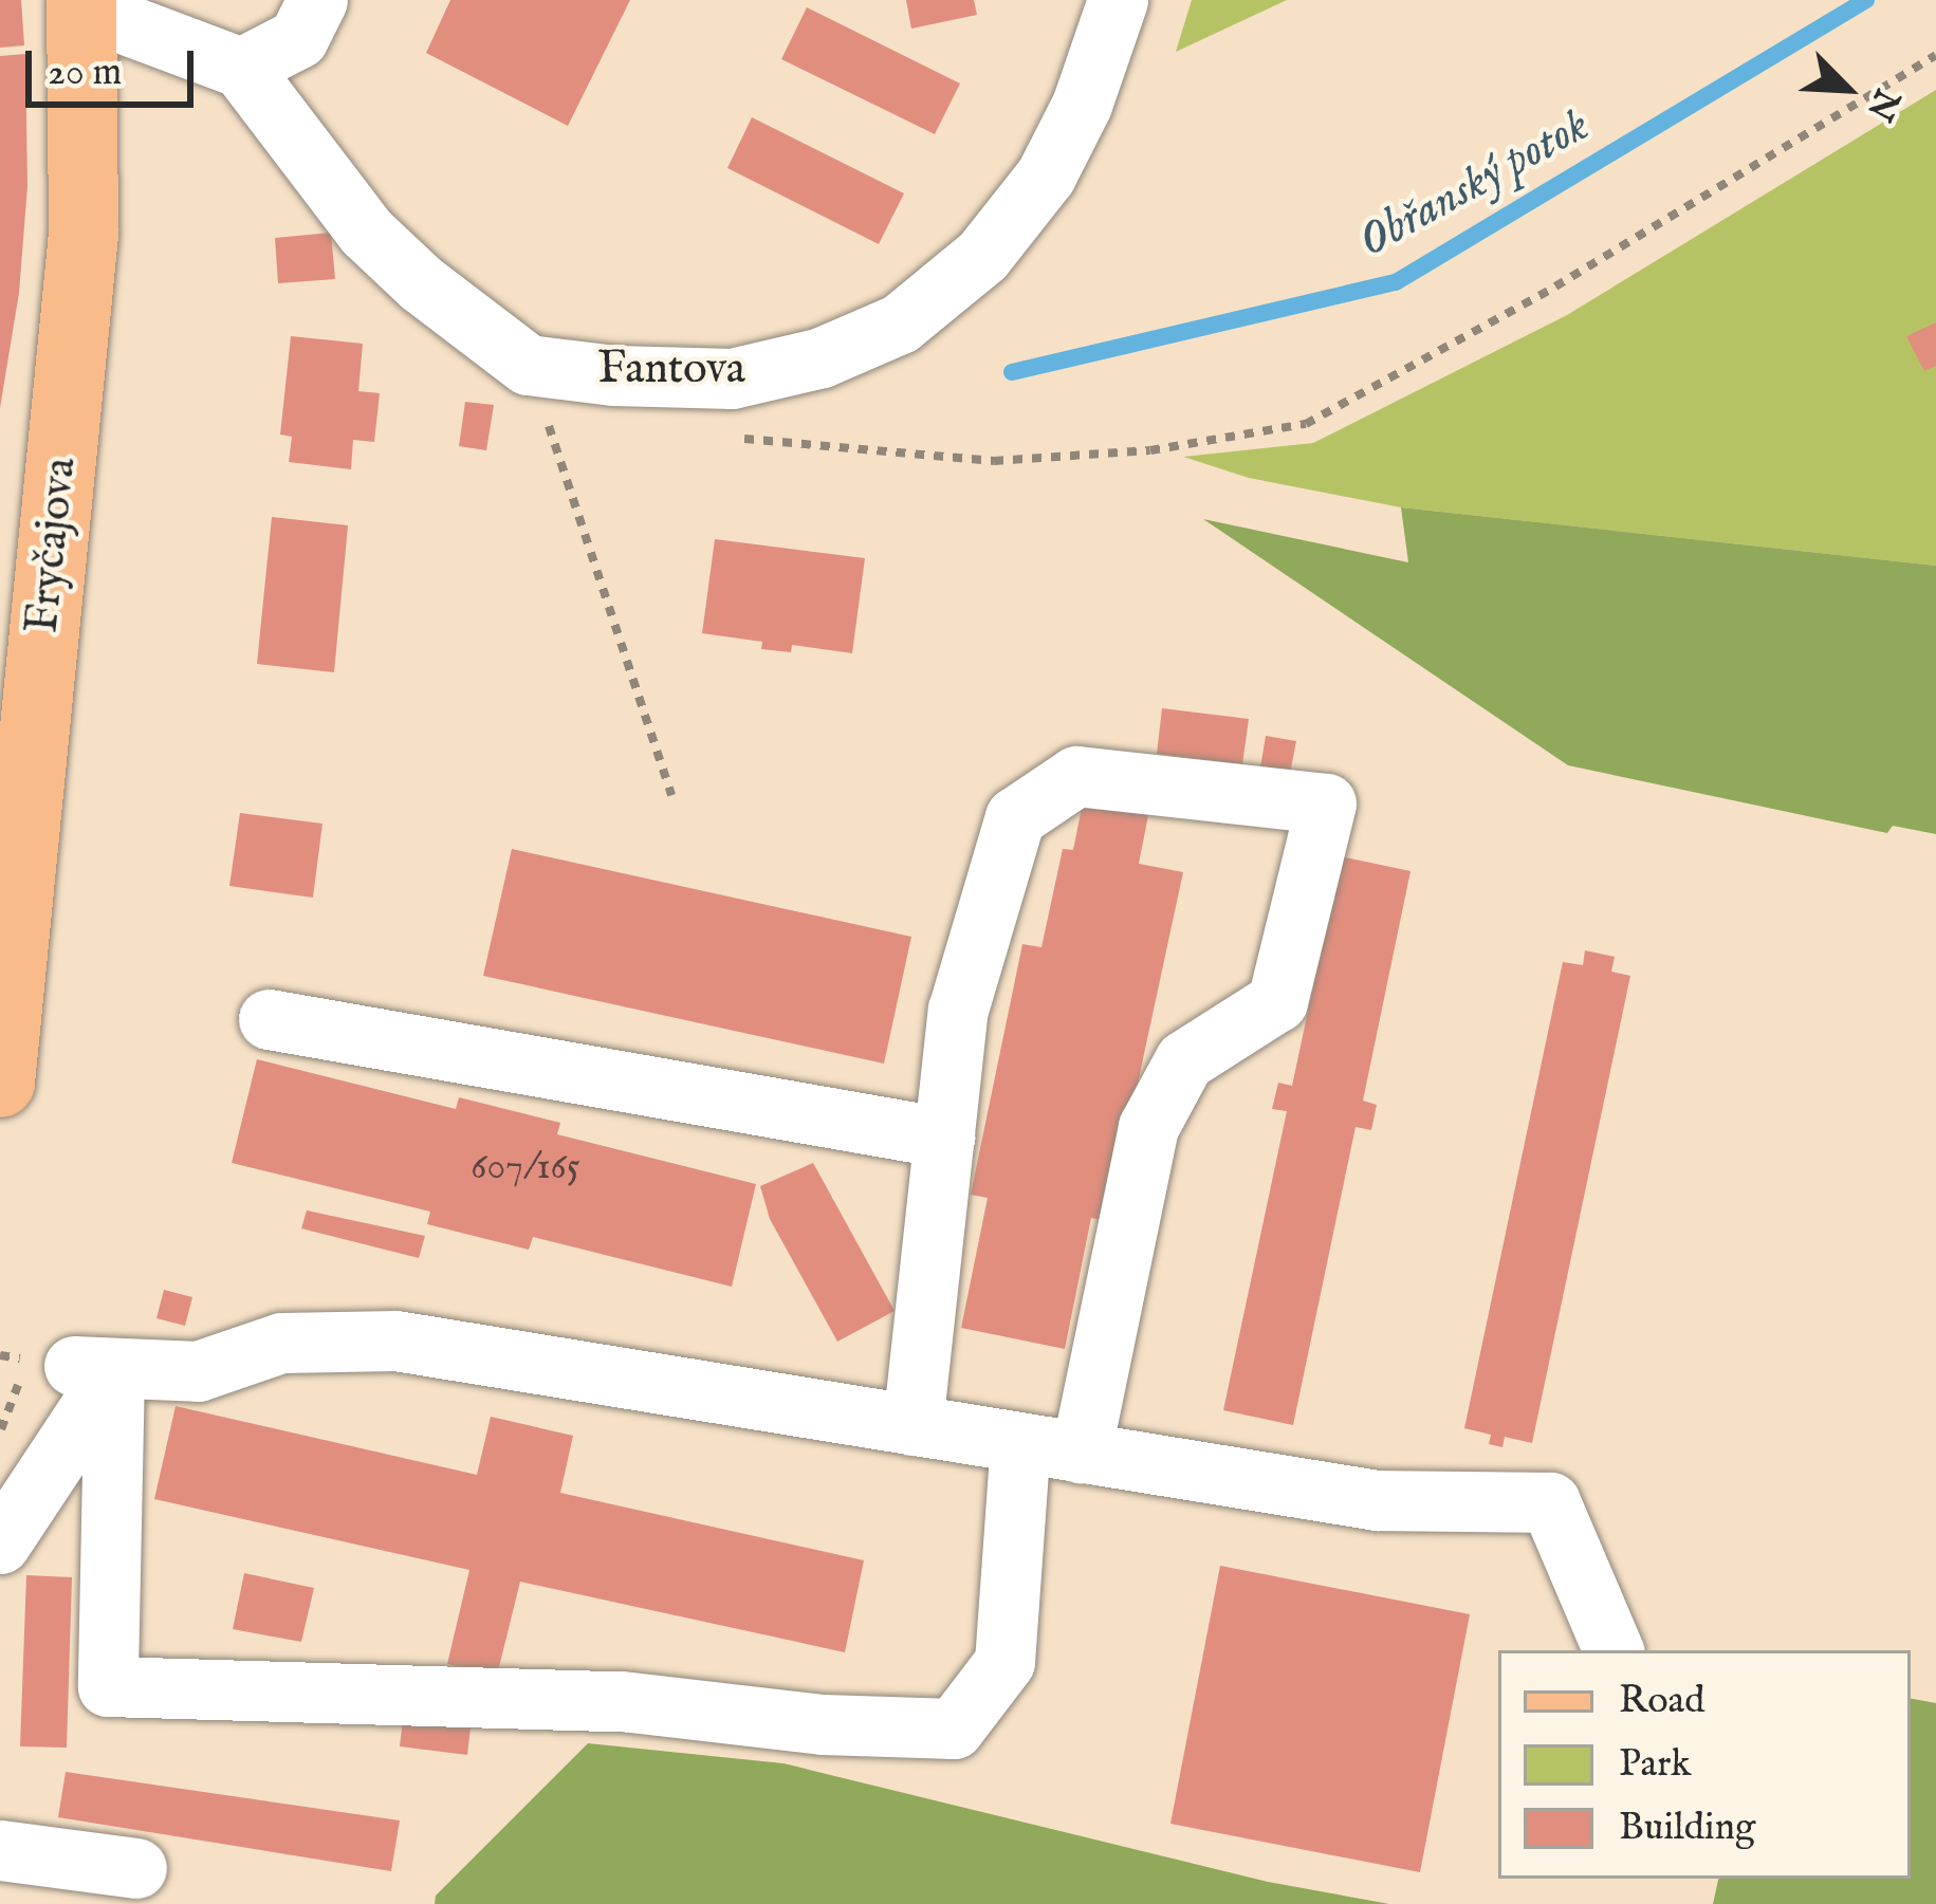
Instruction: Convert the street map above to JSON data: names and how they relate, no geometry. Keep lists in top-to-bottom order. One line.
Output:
{"streets":{"main road":["Fryčajova"],"street":["Fantova"]},"crossings":[["Fantova","Fryčajova"]],"water":["Obřanský potok"],"house_numbers":["607/165"],"legend":["Road","Park","Building"],"scale_bar":"20 m","north":"bottom right"}
